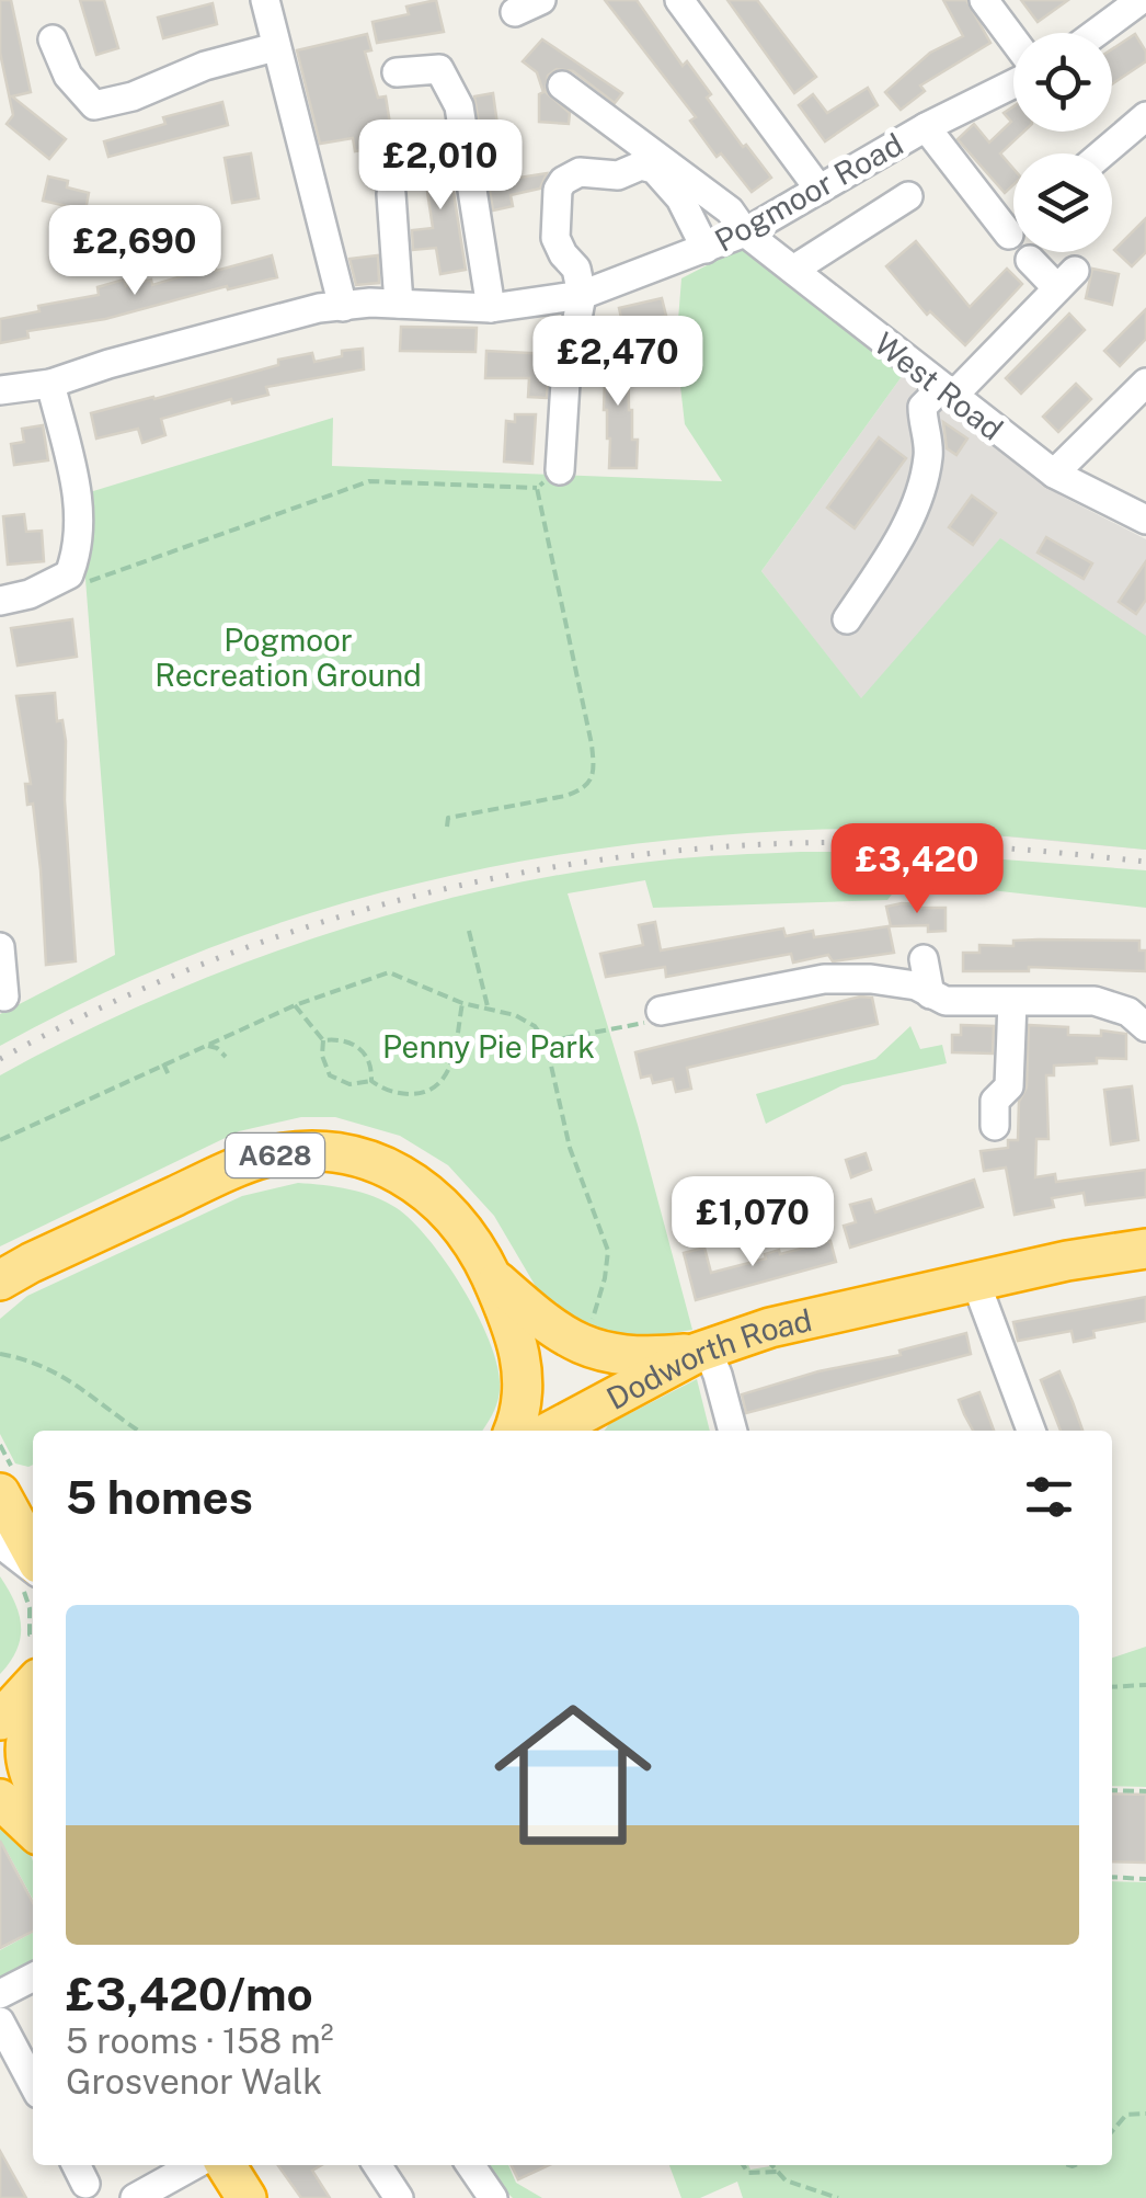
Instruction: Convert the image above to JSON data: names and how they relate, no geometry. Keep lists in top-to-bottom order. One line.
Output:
{"streets":{"highway":["A628","Dodworth Road"],"street":["Pogmoor Road","West Road"]},"crossings":[["Pogmoor Road","West Road"],["A628","Dodworth Road"]],"parks":["Pogmoor Recreation Ground","Penny Pie Park"],"page":{"price":["£2,010","£2,690","£2,470","£3,420","£1,070"],"heading":"5 homes","list":[{"name":"£3,420/mo","note":"5 rooms · 158 m² · Grosvenor Walk"}]}}
